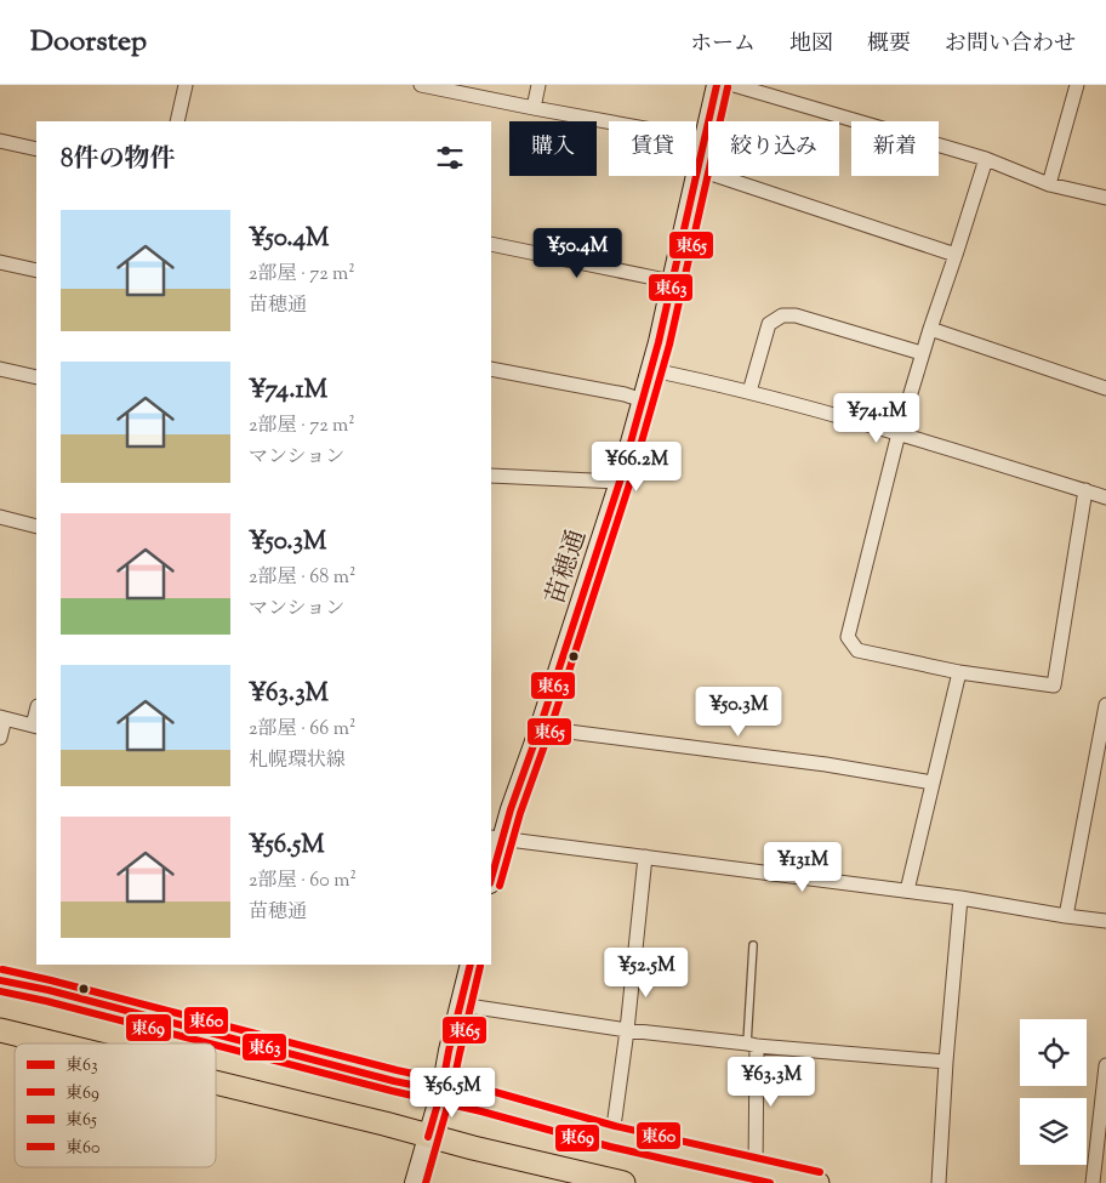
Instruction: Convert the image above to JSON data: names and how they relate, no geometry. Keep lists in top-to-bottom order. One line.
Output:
{"streets":{"street":["苗穂通"]},"lines":["transit line 東63","transit line 東65","transit line 東60","transit line 東69"],"legend":["東63","東69","東65","東60"],"page":{"header":"Doorstep","nav":["ホーム","地図","概要","お問い合わせ"],"chip":["購入","賃貸","絞り込み","新着"],"heading":"8件の物件","list":[{"name":"¥50.4M","note":"2部屋 · 72 m² · 苗穂通"},{"name":"¥74.1M","note":"2部屋 · 72 m² · マンション"},{"name":"¥50.3M","note":"2部屋 · 68 m² · マンション"},{"name":"¥63.3M","note":"2部屋 · 66 m² · 札幌環状線"},{"name":"¥56.5M","note":"2部屋 · 60 m² · 苗穂通"}],"price":["¥50.4M","¥74.1M","¥66.2M","¥50.3M","¥131M","¥52.5M","¥63.3M","¥56.5M"]}}
